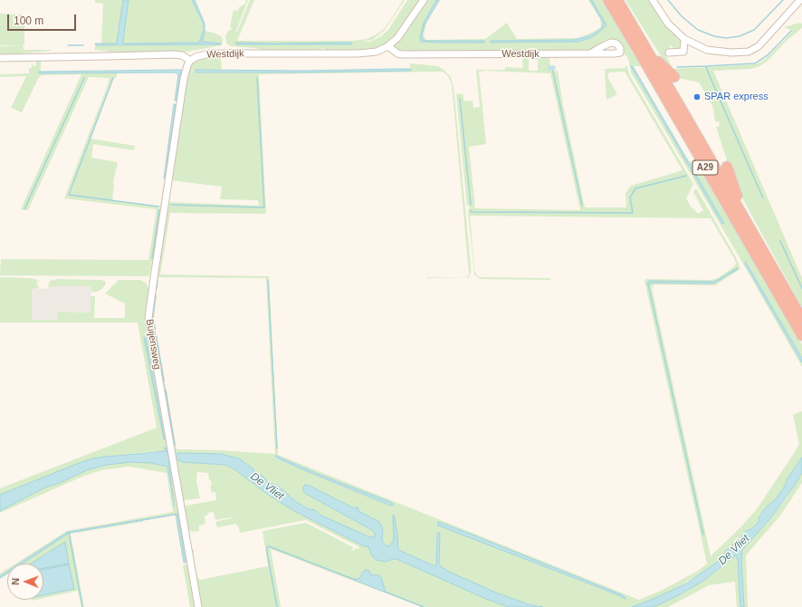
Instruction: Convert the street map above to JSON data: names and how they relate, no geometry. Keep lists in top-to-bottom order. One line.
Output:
{"streets":{"highway":["A29"],"street":["Westdijk","Buijensweg"]},"crossings":[["Westdijk","Buijensweg"]],"water":["De Vliet"],"places":["SPAR express"],"scale_bar":"100 m","north":"left"}
